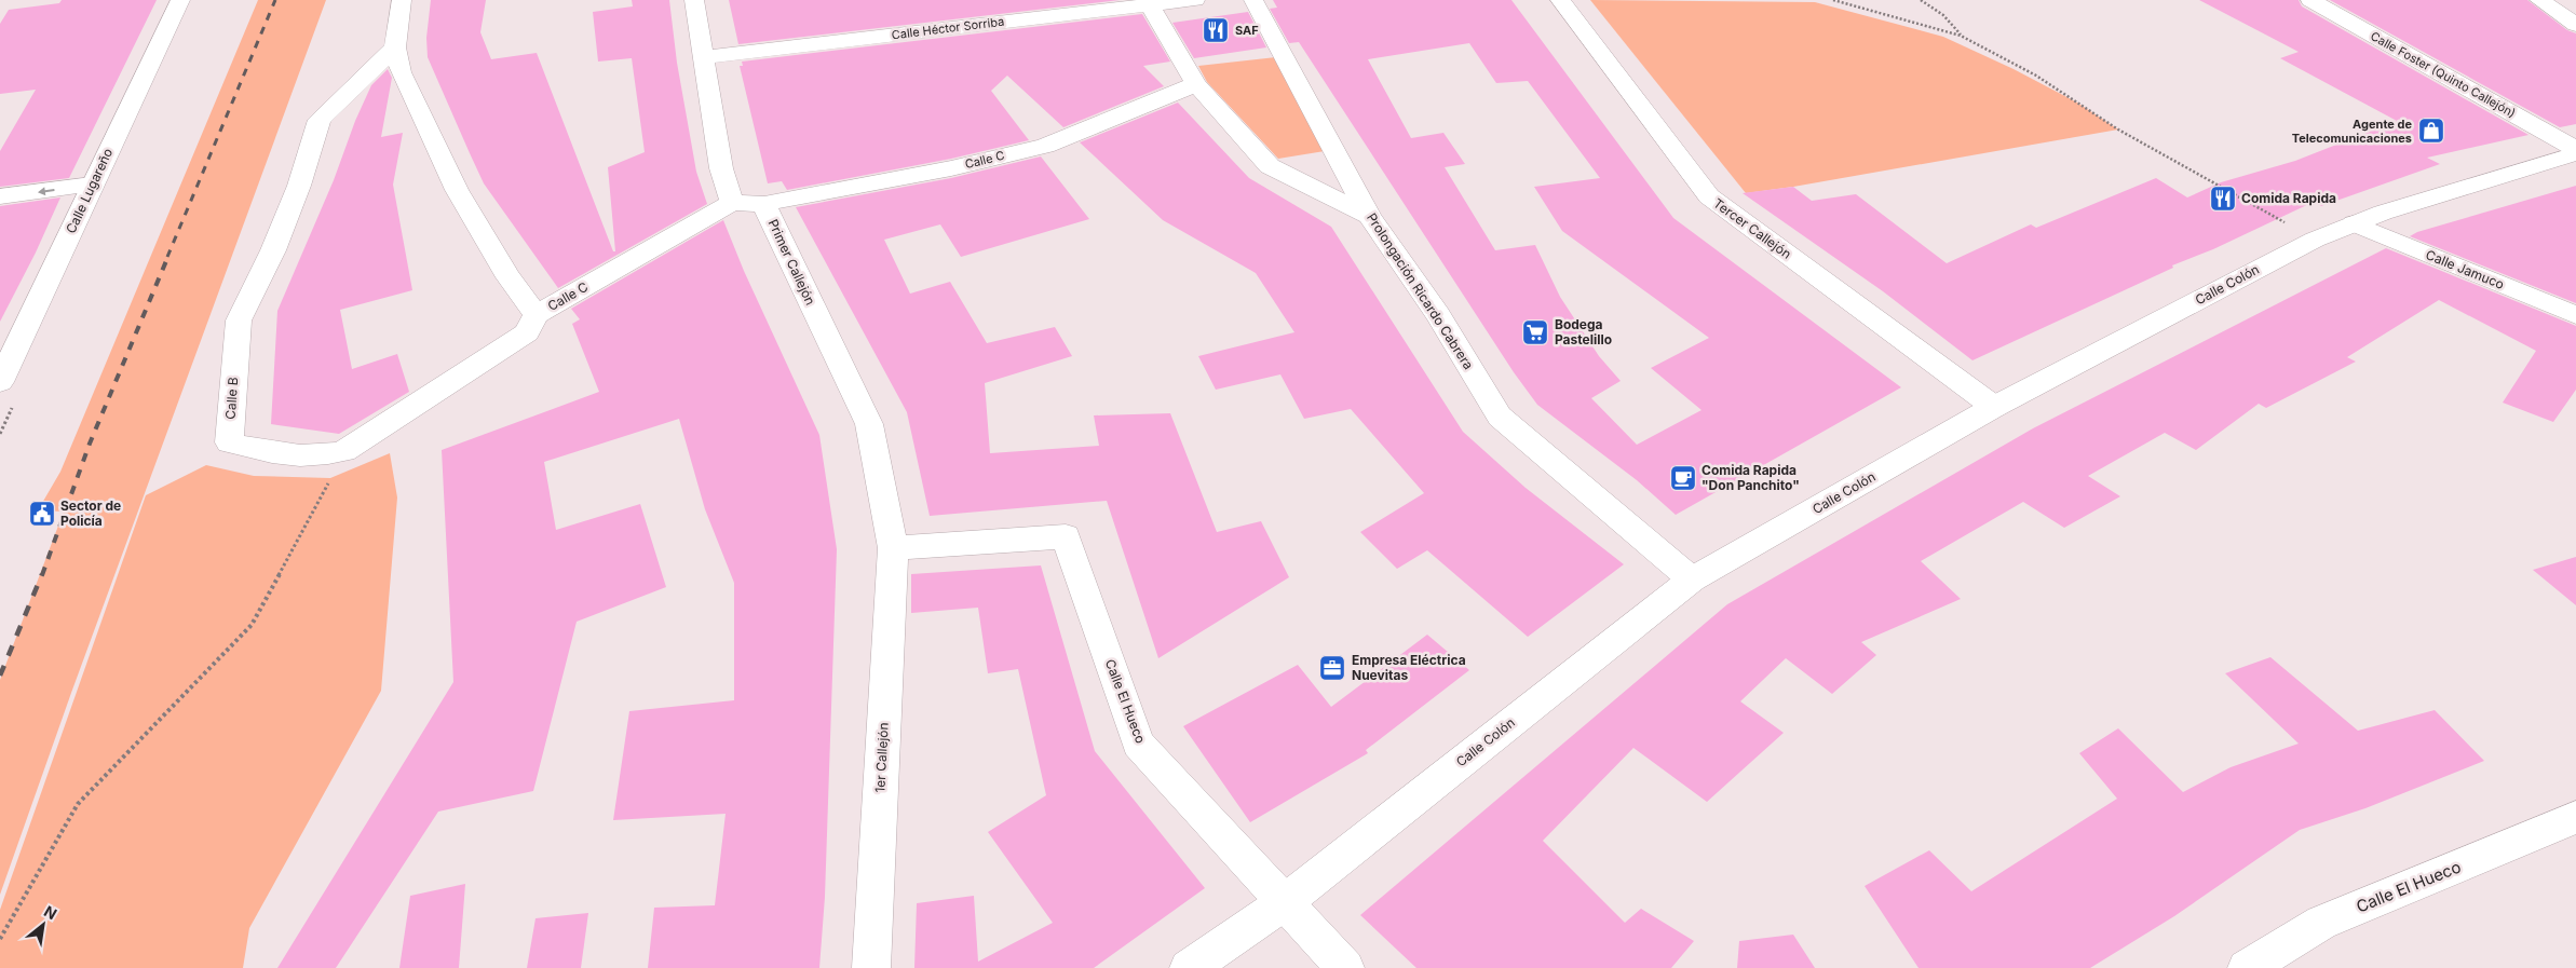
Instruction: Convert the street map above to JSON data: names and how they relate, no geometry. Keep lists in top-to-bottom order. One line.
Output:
{"streets":{"street":["Calle Héctor Sorriba","Calle Foster (Quinto Callejón)","Calle C","Calle Lugareño","Tercer Callejón","Primer Callejón","Calle Jamuco","Calle Colón","Prolongación Ricardo Cabrera","Calle B","Calle El Hueco","1er Callejón"]},"crossings":[["Calle Foster (Quinto Callejón)","Calle Colón"],["Calle C","Primer Callejón"],["Calle C","Calle B"],["Tercer Callejón","Calle Colón"],["Primer Callejón","Calle El Hueco"],["Primer Callejón","1er Callejón"],["Calle Jamuco","Calle Colón"],["Calle Colón","Prolongación Ricardo Cabrera"],["Calle Colón","Calle El Hueco"],["Calle El Hueco","1er Callejón"]],"places":{"restaurant":["SAF","Comida Rapida"],"shop":["Agente de Telecomunicaciones"],"supermarket":["Bodega Pastelillo"],"cafe":["Comida Rapida \"Don Panchito\""],"public building":["Sector de Policía"],"office":["Empresa Eléctrica Nuevitas"]},"north":"top right"}
